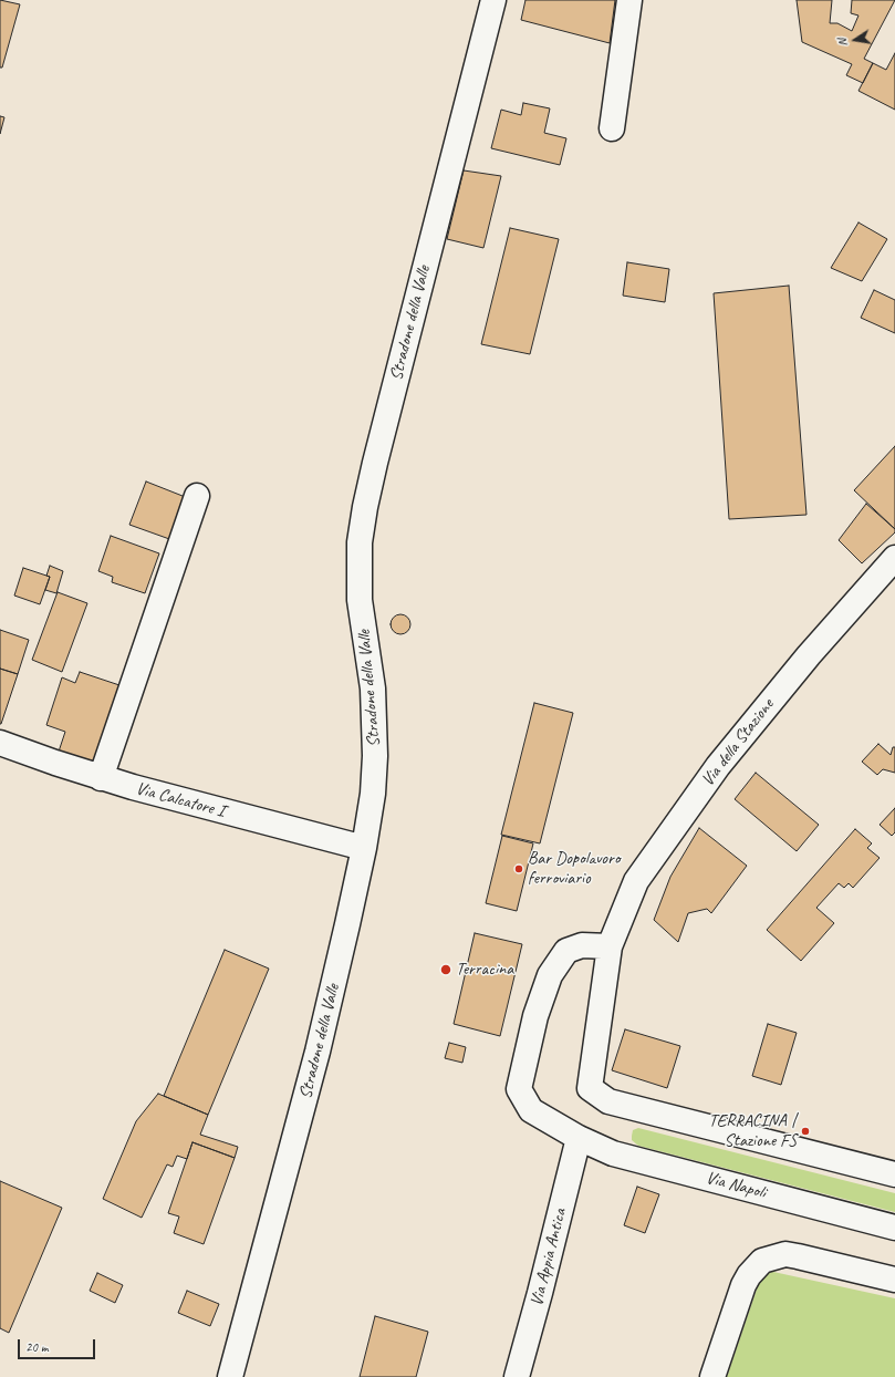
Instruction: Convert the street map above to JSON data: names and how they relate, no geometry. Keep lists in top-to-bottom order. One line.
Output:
{"streets":{"street":["Stradone della Valle","Via della Stazione","Via Calcatore I","Via Napoli","Via Appia Antica"]},"crossings":[["Stradone della Valle","Via Calcatore I"],["Via della Stazione","Via Napoli"],["Via Napoli","Via Appia Antica"]],"places":["Bar Dopolavoro ferroviario","Terracina","TERRACINA | Stazione FS"],"scale_bar":"20 m","north":"left"}
